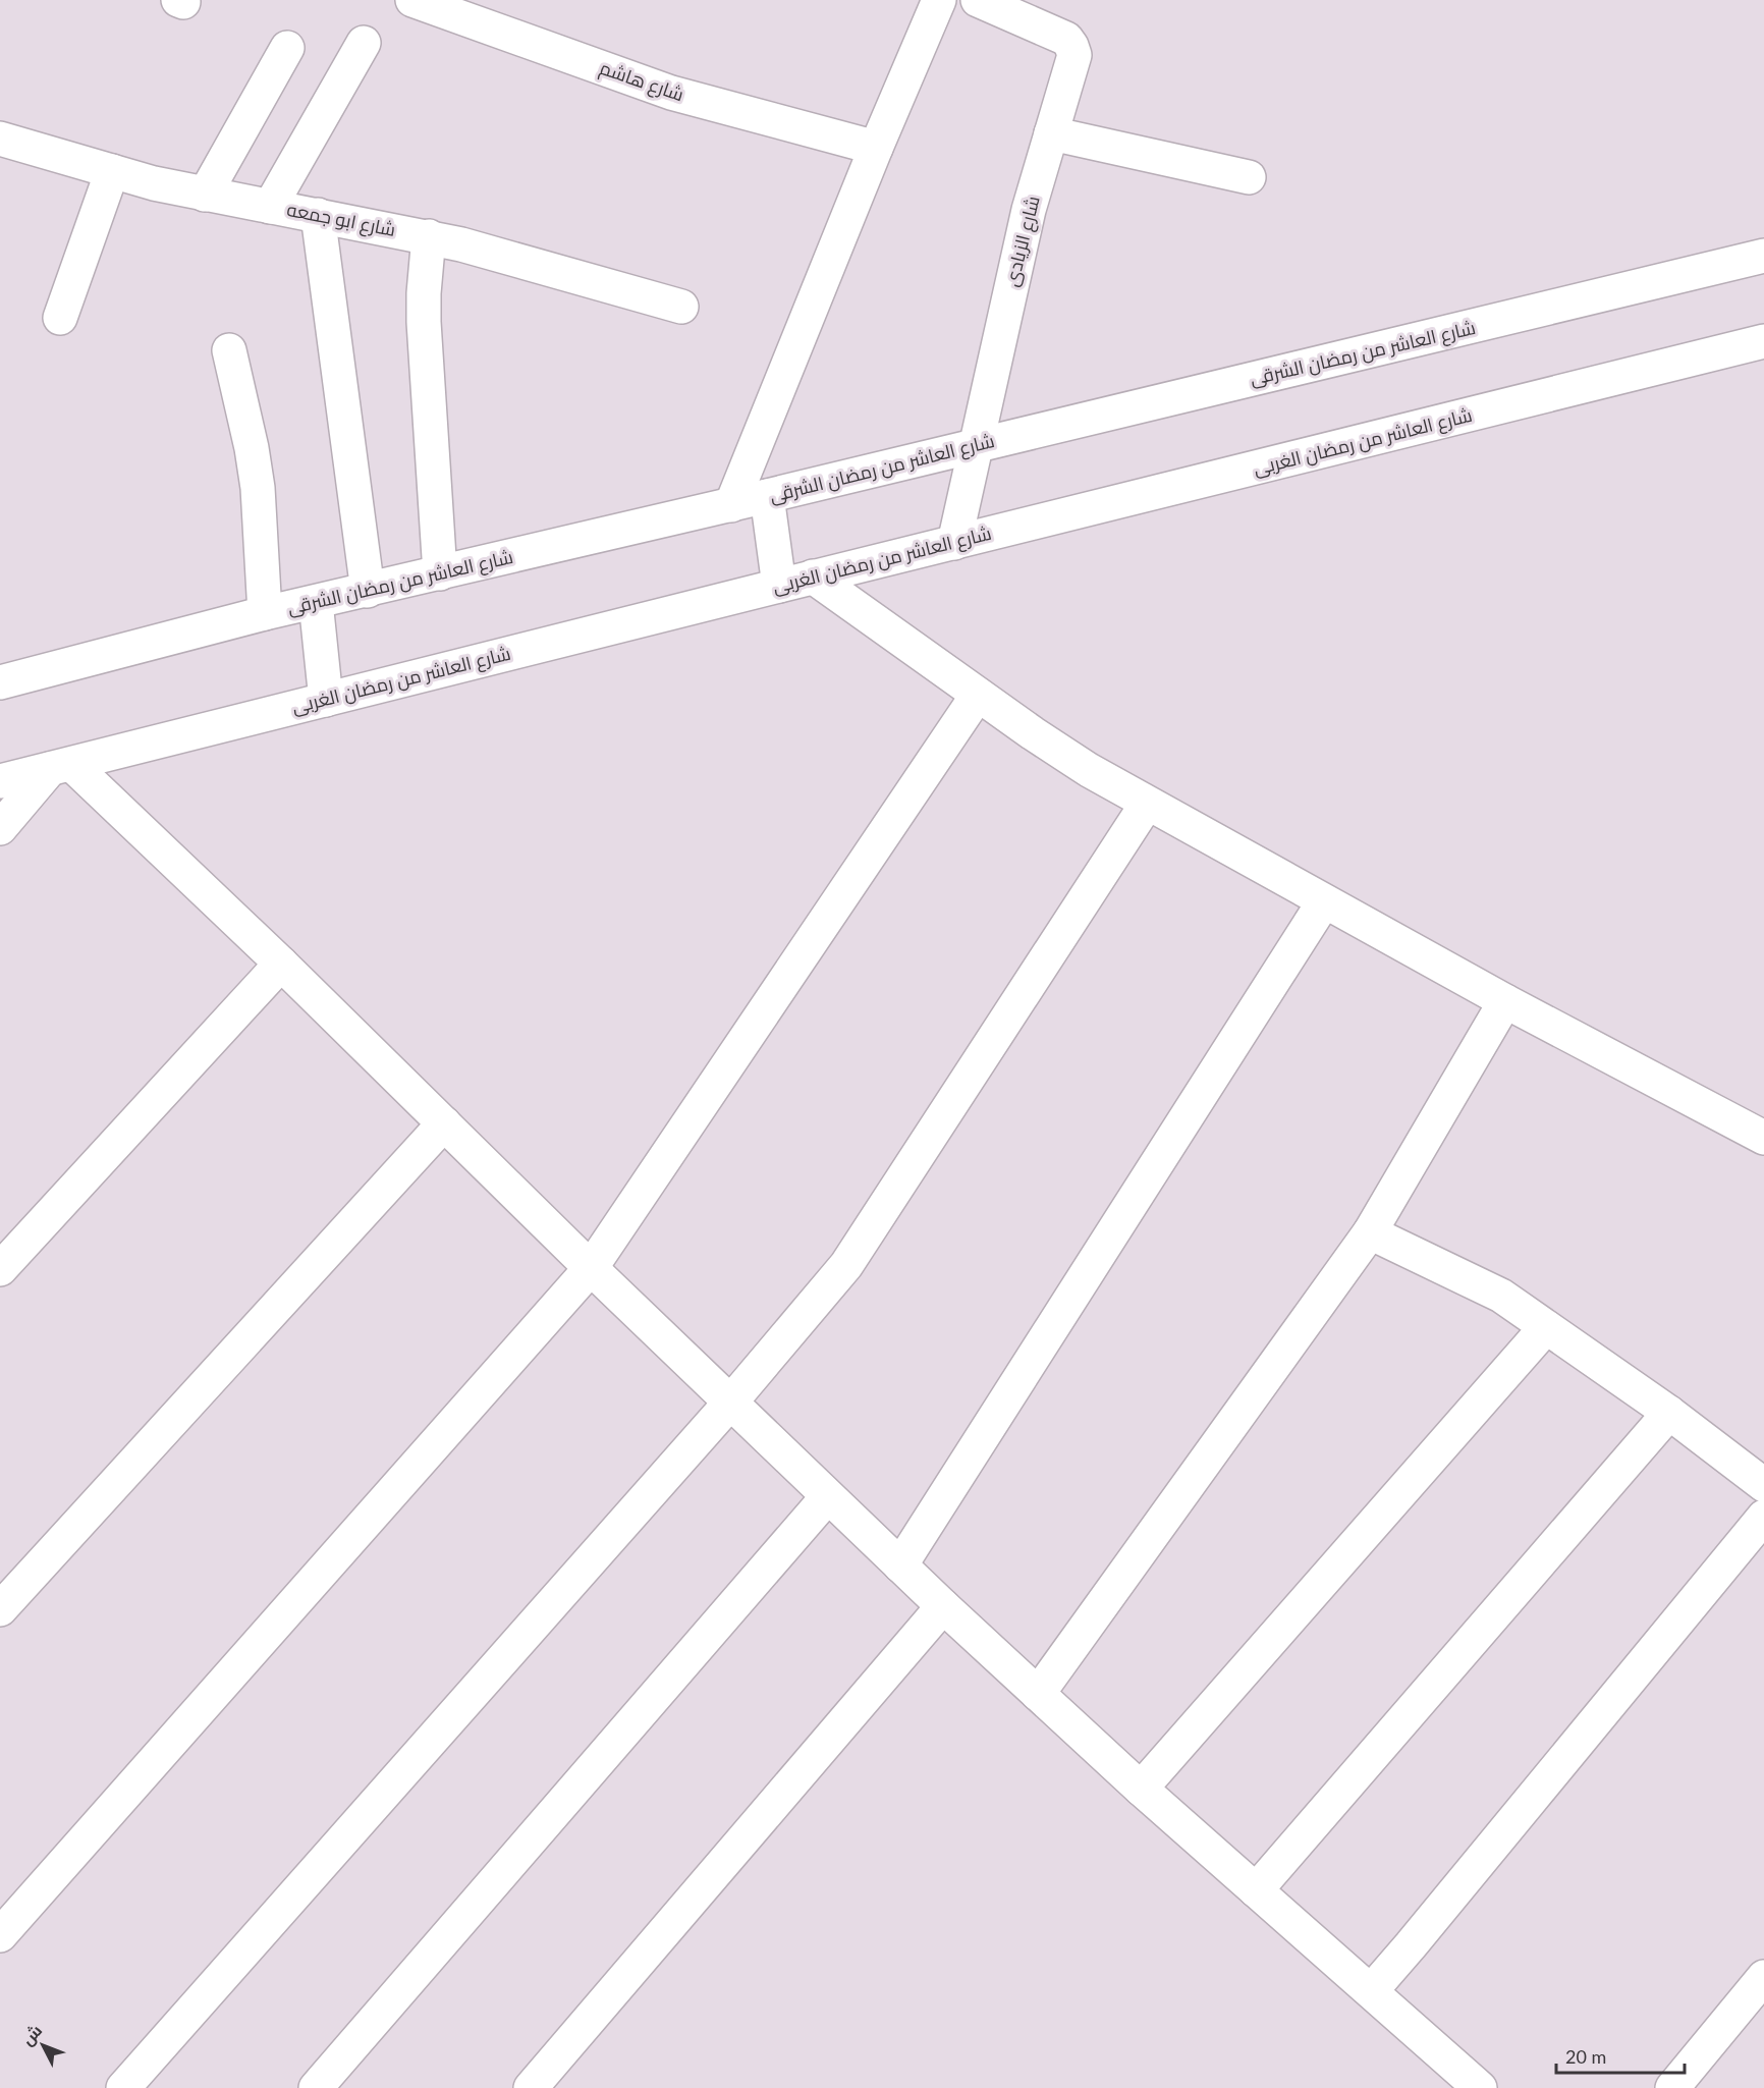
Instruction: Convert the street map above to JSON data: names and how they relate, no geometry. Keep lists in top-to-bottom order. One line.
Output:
{"streets":{"street":["شارع هاشم","شارع ابو جمعه","شارع الزيادى","شارع العاشر من رمضان الشرقى","شارع العاشر من رمضان الغربى"]},"crossings":[["شارع الزيادى","شارع العاشر من رمضان الشرقى"],["شارع الزيادى","شارع العاشر من رمضان الغربى"]],"scale_bar":"20 m","north":"top left"}
